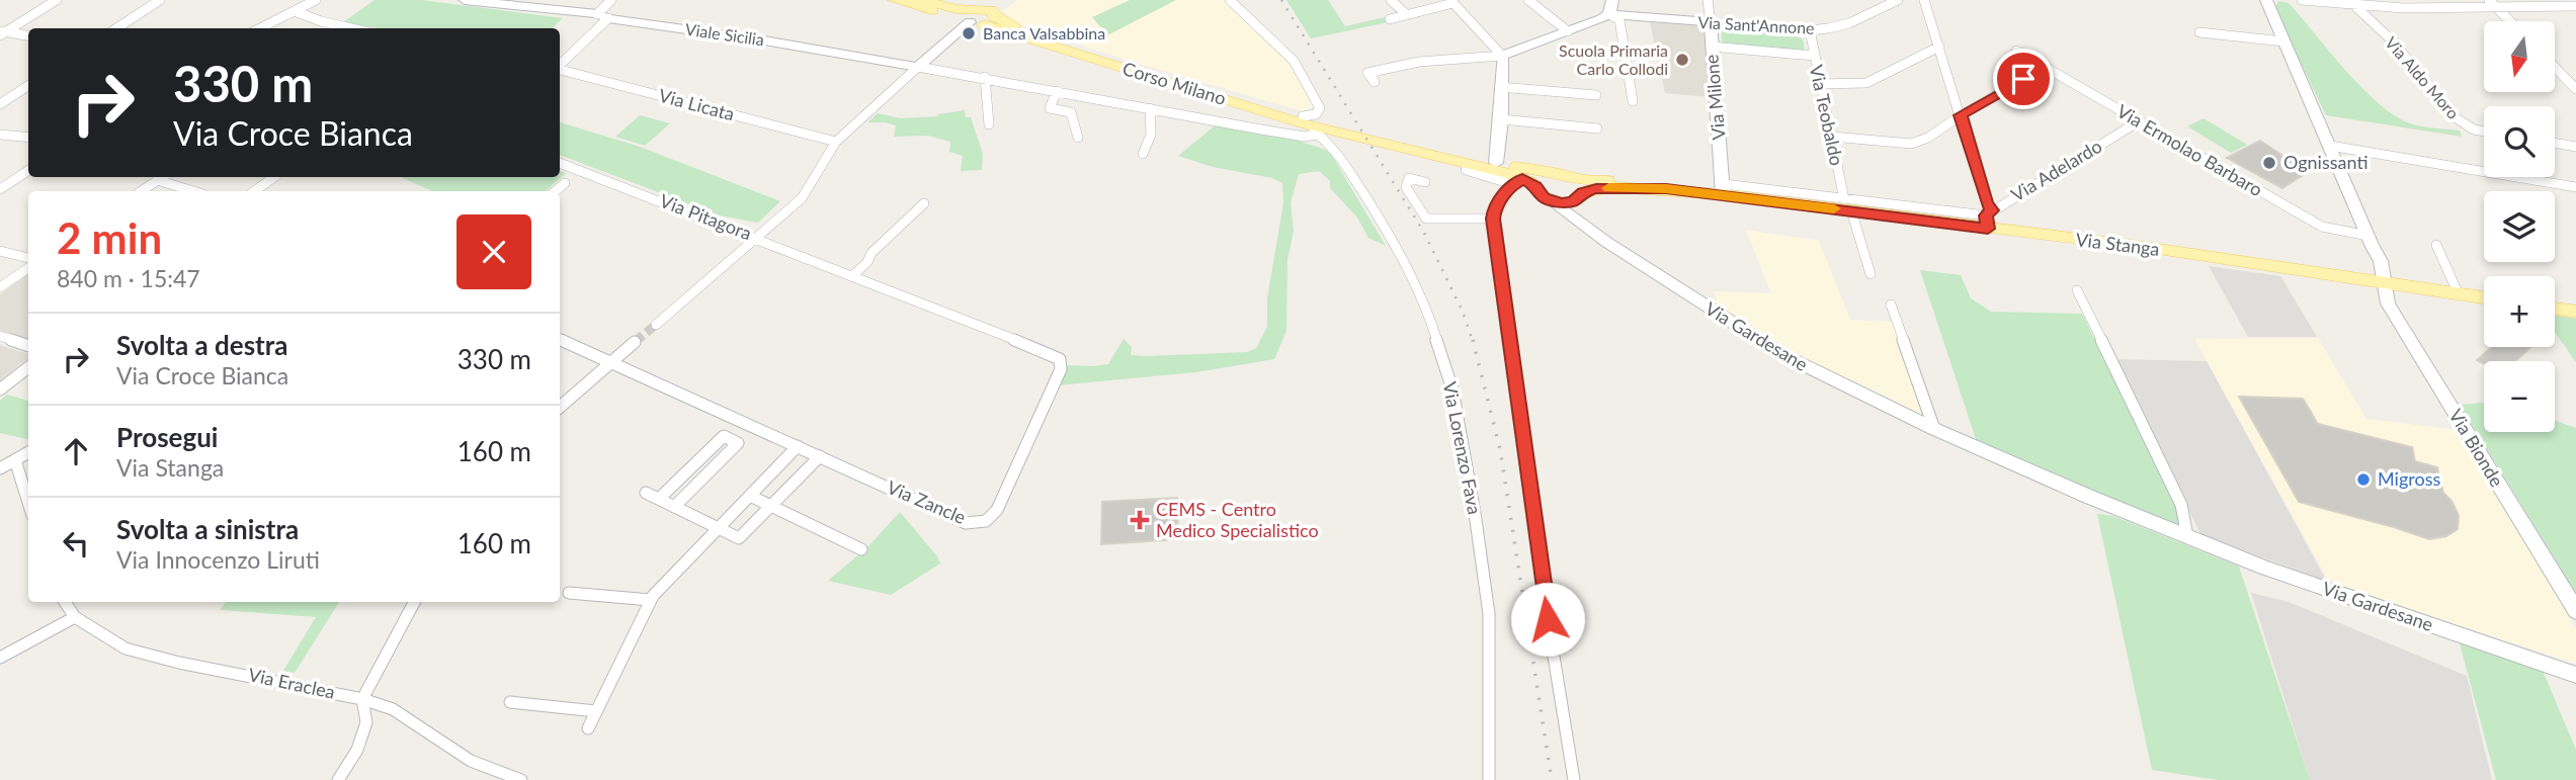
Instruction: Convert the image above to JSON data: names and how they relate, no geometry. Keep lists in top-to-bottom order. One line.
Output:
{"streets":{"main road":["Corso Milano","Via Stanga"],"street":["Via Sant'Annone","Viale Sicilia","Via Aldo Moro","Via Milone","Via Licata","Via Teobaldo","Via Ermolao Barbaro","Via Adelardo","Via Pitagora","Via Gardesane","Via Lorenzo Fava","Via Bionde","Via Zancle","Via Eraclea"]},"crossings":[["Via Sant'Annone","Via Milone"],["Via Sant'Annone","Via Teobaldo"],["Viale Sicilia","Corso Milano"],["Corso Milano","Via Lorenzo Fava"],["Via Milone","Via Stanga"],["Via Teobaldo","Via Stanga"],["Via Ermolao Barbaro","Via Adelardo"],["Via Ermolao Barbaro","Via Bionde"],["Via Adelardo","Via Stanga"],["Via Pitagora","Via Zancle"],["Via Stanga","Via Gardesane"],["Via Stanga","Via Bionde"]],"places":{"other":["Banca Valsabbina","Scuola Primaria Carlo Collodi","Ognissanti","Migross"],"health":["CEMS - Centro Medico Specialistico"]},"north":"bottom","page":{"map_buttons":["+","−"],"turn":["330 m","Via Croce Bianca"],"heading":["2 min","840 m · 15:47"],"list":[{"name":"Svolta a destra","note":"Via Croce Bianca","value":"330 m"},{"name":"Prosegui","note":"Via Stanga","value":"160 m"},{"name":"Svolta a sinistra","note":"Via Innocenzo Liruti","value":"160 m"}]}}
